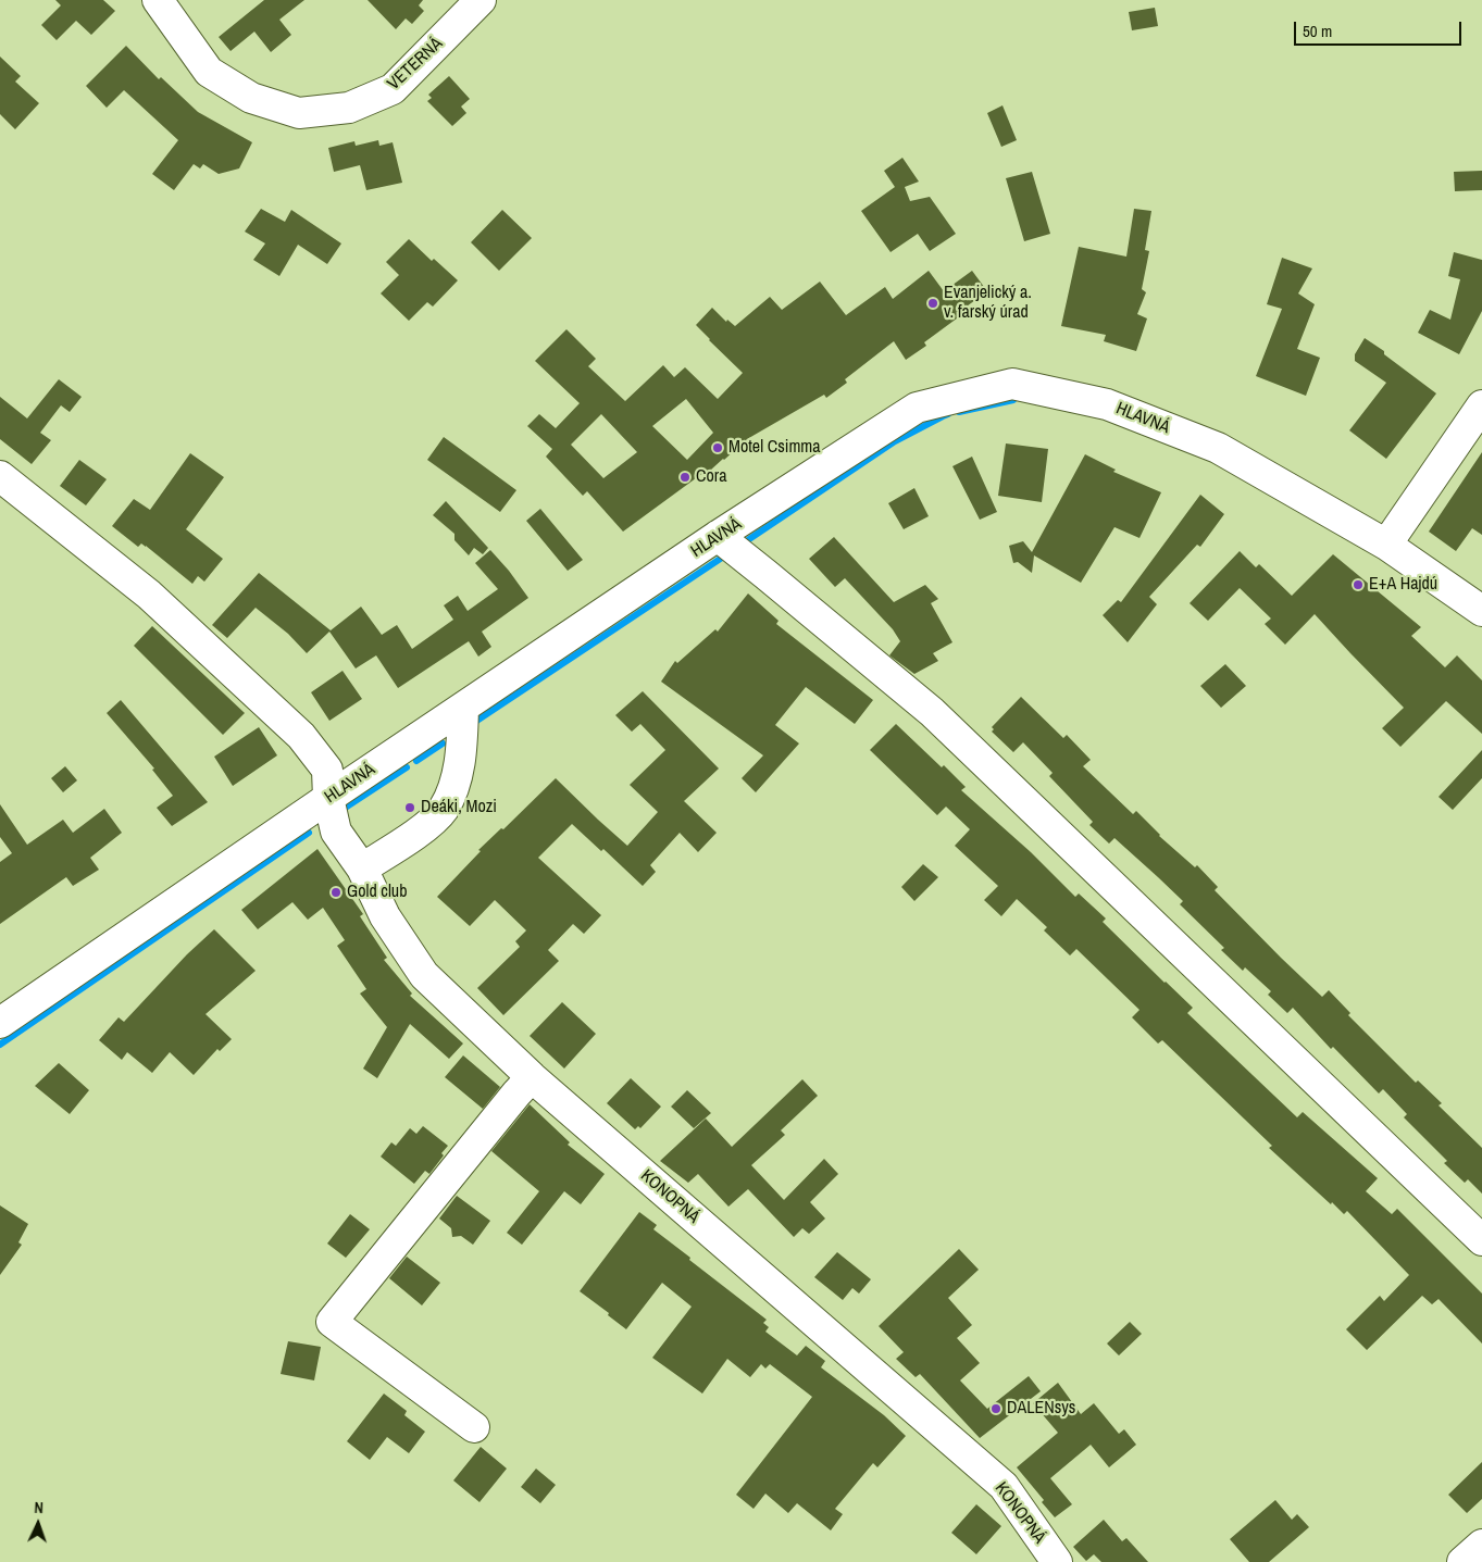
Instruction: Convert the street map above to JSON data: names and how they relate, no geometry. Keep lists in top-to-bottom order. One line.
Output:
{"streets":{"street":["VETERNÁ","HLAVNÁ","KONOPNÁ"]},"crossings":[["HLAVNÁ","KONOPNÁ"]],"places":["Evanjelický a. v. farský úrad","Motel Csimma","Cora","E+A Hajdú","Deáki, Mozi","Gold club","DALENsys"],"scale_bar":"50 m","north":"top"}
